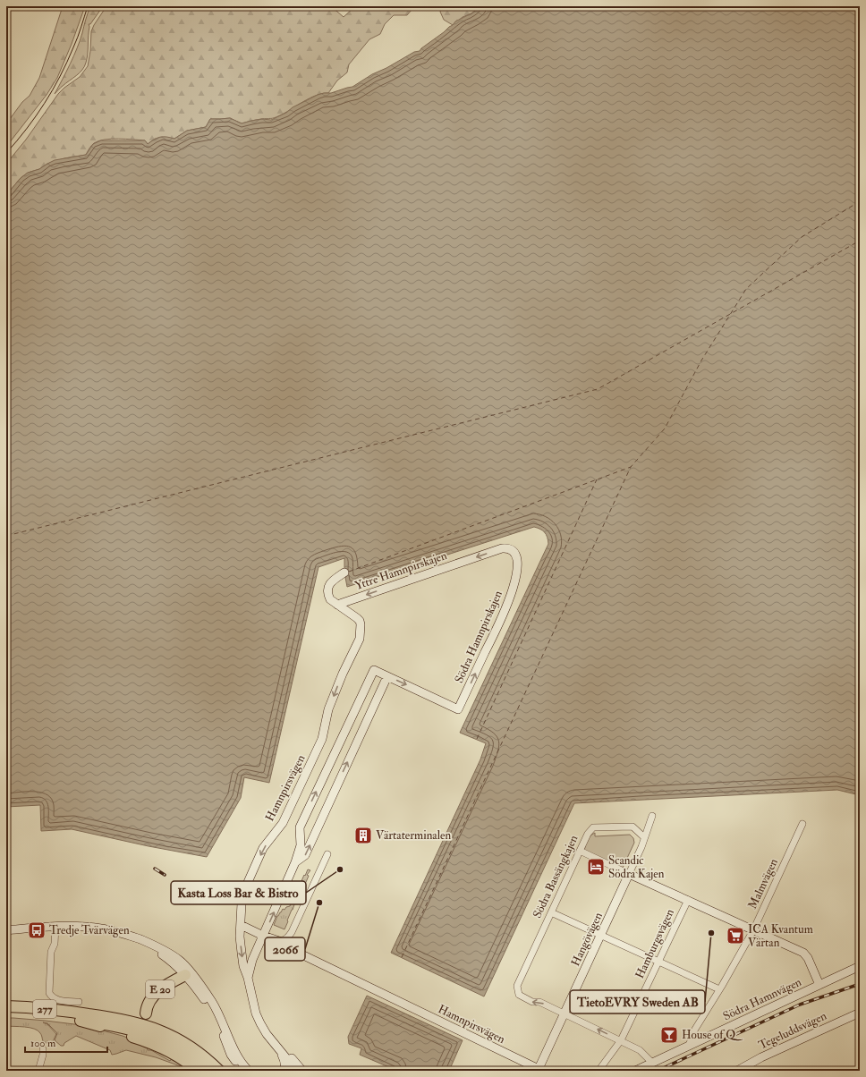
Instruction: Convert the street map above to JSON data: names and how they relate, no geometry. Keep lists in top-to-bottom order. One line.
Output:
{"streets":{"highway":["E 20","277"],"main road":["Yttre Hamnpirskajen","Södra Hamnpirskajen","Hamnpirsvägen","Hangövägen","Södra Hamnvägen","Tegeluddsvägen"],"street":["Södra Bassängkajen","Malmvägen","Hamburgsvägen"]},"crossings":[["Yttre Hamnpirskajen","Södra Hamnpirskajen"],["Yttre Hamnpirskajen","Hamnpirsvägen"],["Södra Hamnpirskajen","Hamnpirsvägen"],["Hamnpirsvägen","Hangövägen"],["Södra Bassängkajen","Hangövägen"],["Malmvägen","Södra Hamnvägen"]],"one_way":["Yttre Hamnpirskajen","Södra Hamnpirskajen"],"places":{"building":["Värtaterminalen"],"hotel":["Scandic Södra Kajen"],"other":["Kasta Loss Bar & Bistro","2066","TietoEVRY Sweden AB"],"bus stop":["Tredje Tvärvägen"],"supermarket":["ICA Kvantum Värtan"],"bar":["House of Q"]},"scale_bar":"100 m"}
